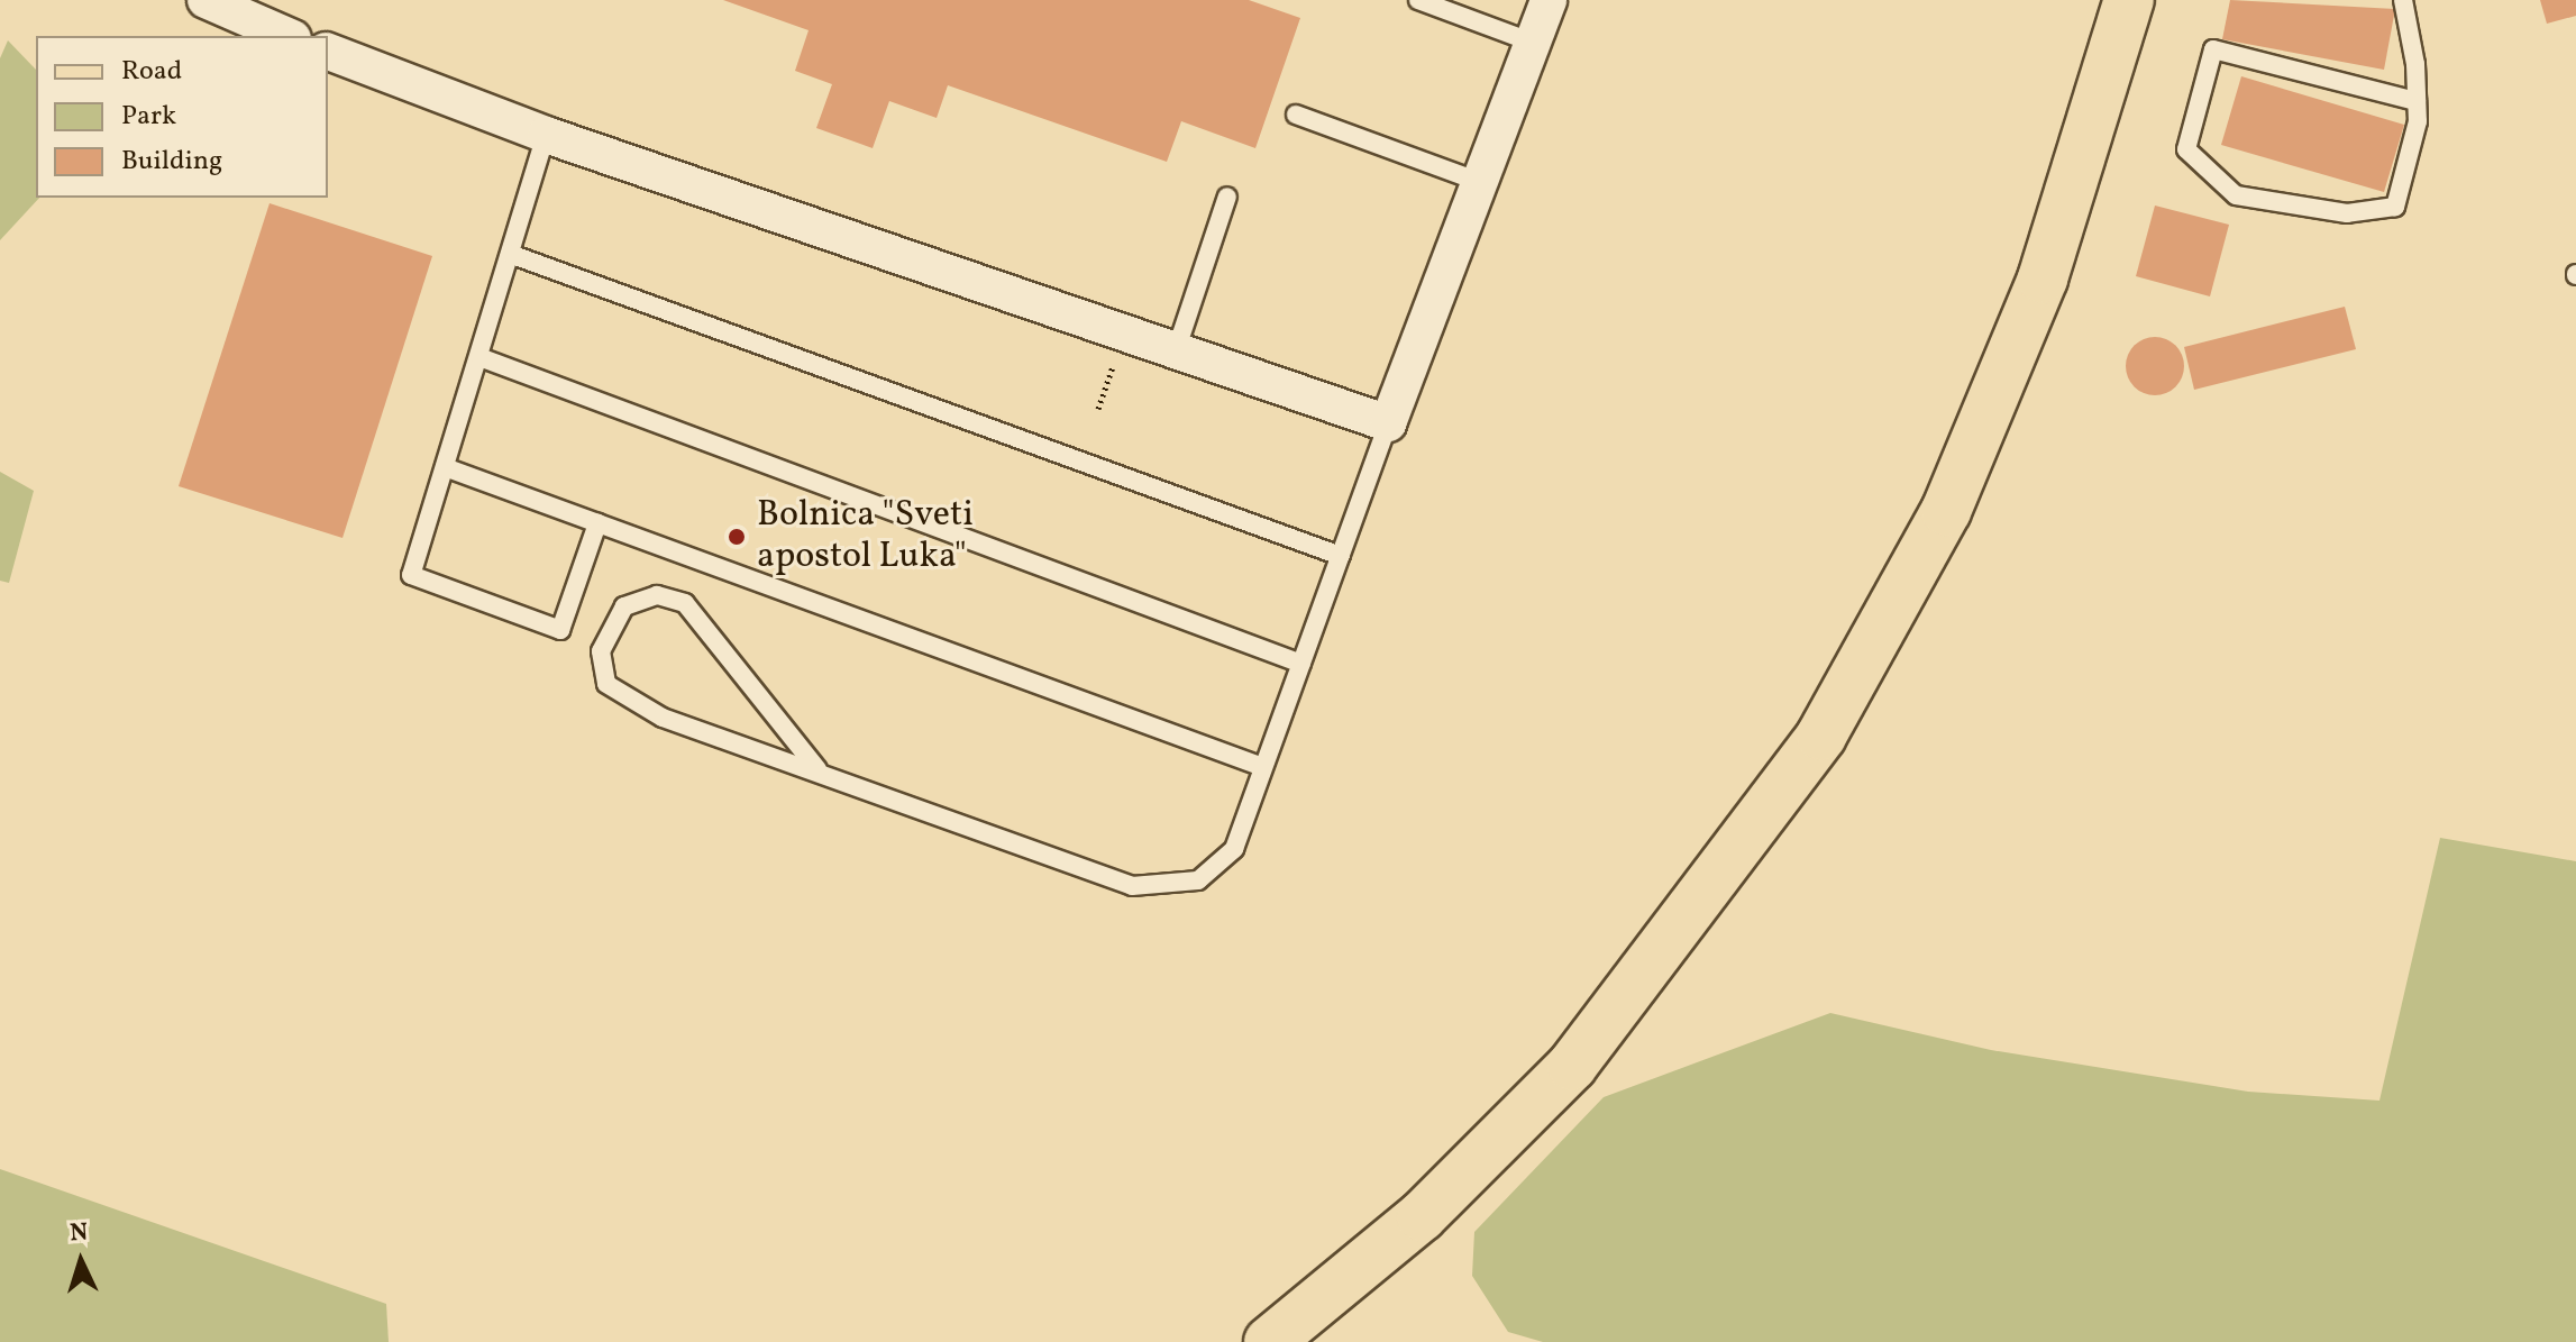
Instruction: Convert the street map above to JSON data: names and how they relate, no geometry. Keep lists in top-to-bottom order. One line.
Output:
{"places":["Bolnica \"Sveti apostol Luka\""],"legend":["Road","Park","Building"],"north":"top"}
